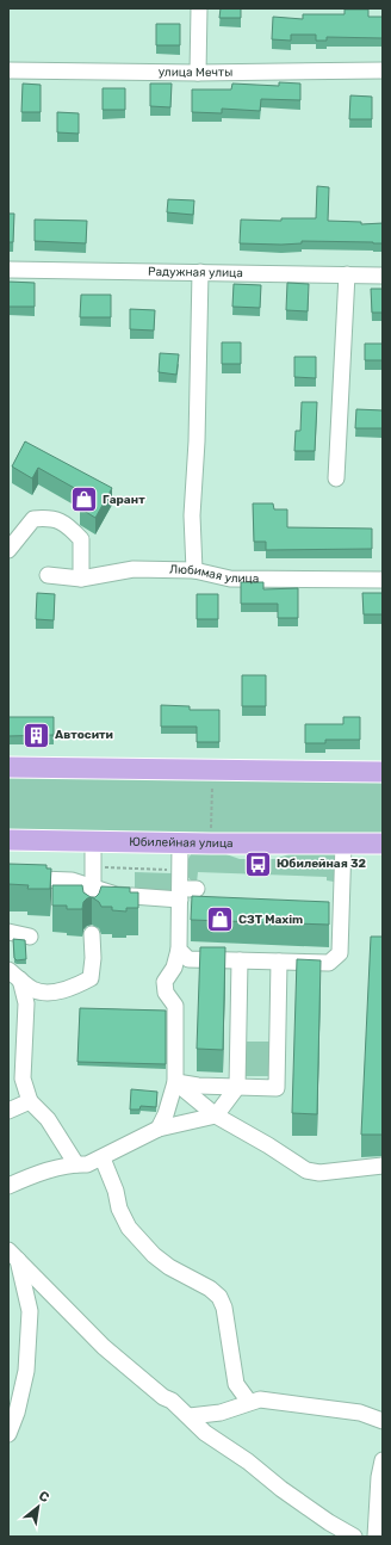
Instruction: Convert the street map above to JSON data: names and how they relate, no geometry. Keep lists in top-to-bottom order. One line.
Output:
{"streets":{"main road":["Юбилейная улица"],"street":["улица Мечты","Радужная улица","Любимая улица"]},"places":{"shop":["Гарант","СЗТ Maxim"],"building":["Автосити"],"bus stop":["Юбилейная 32"]},"north":"top right"}
